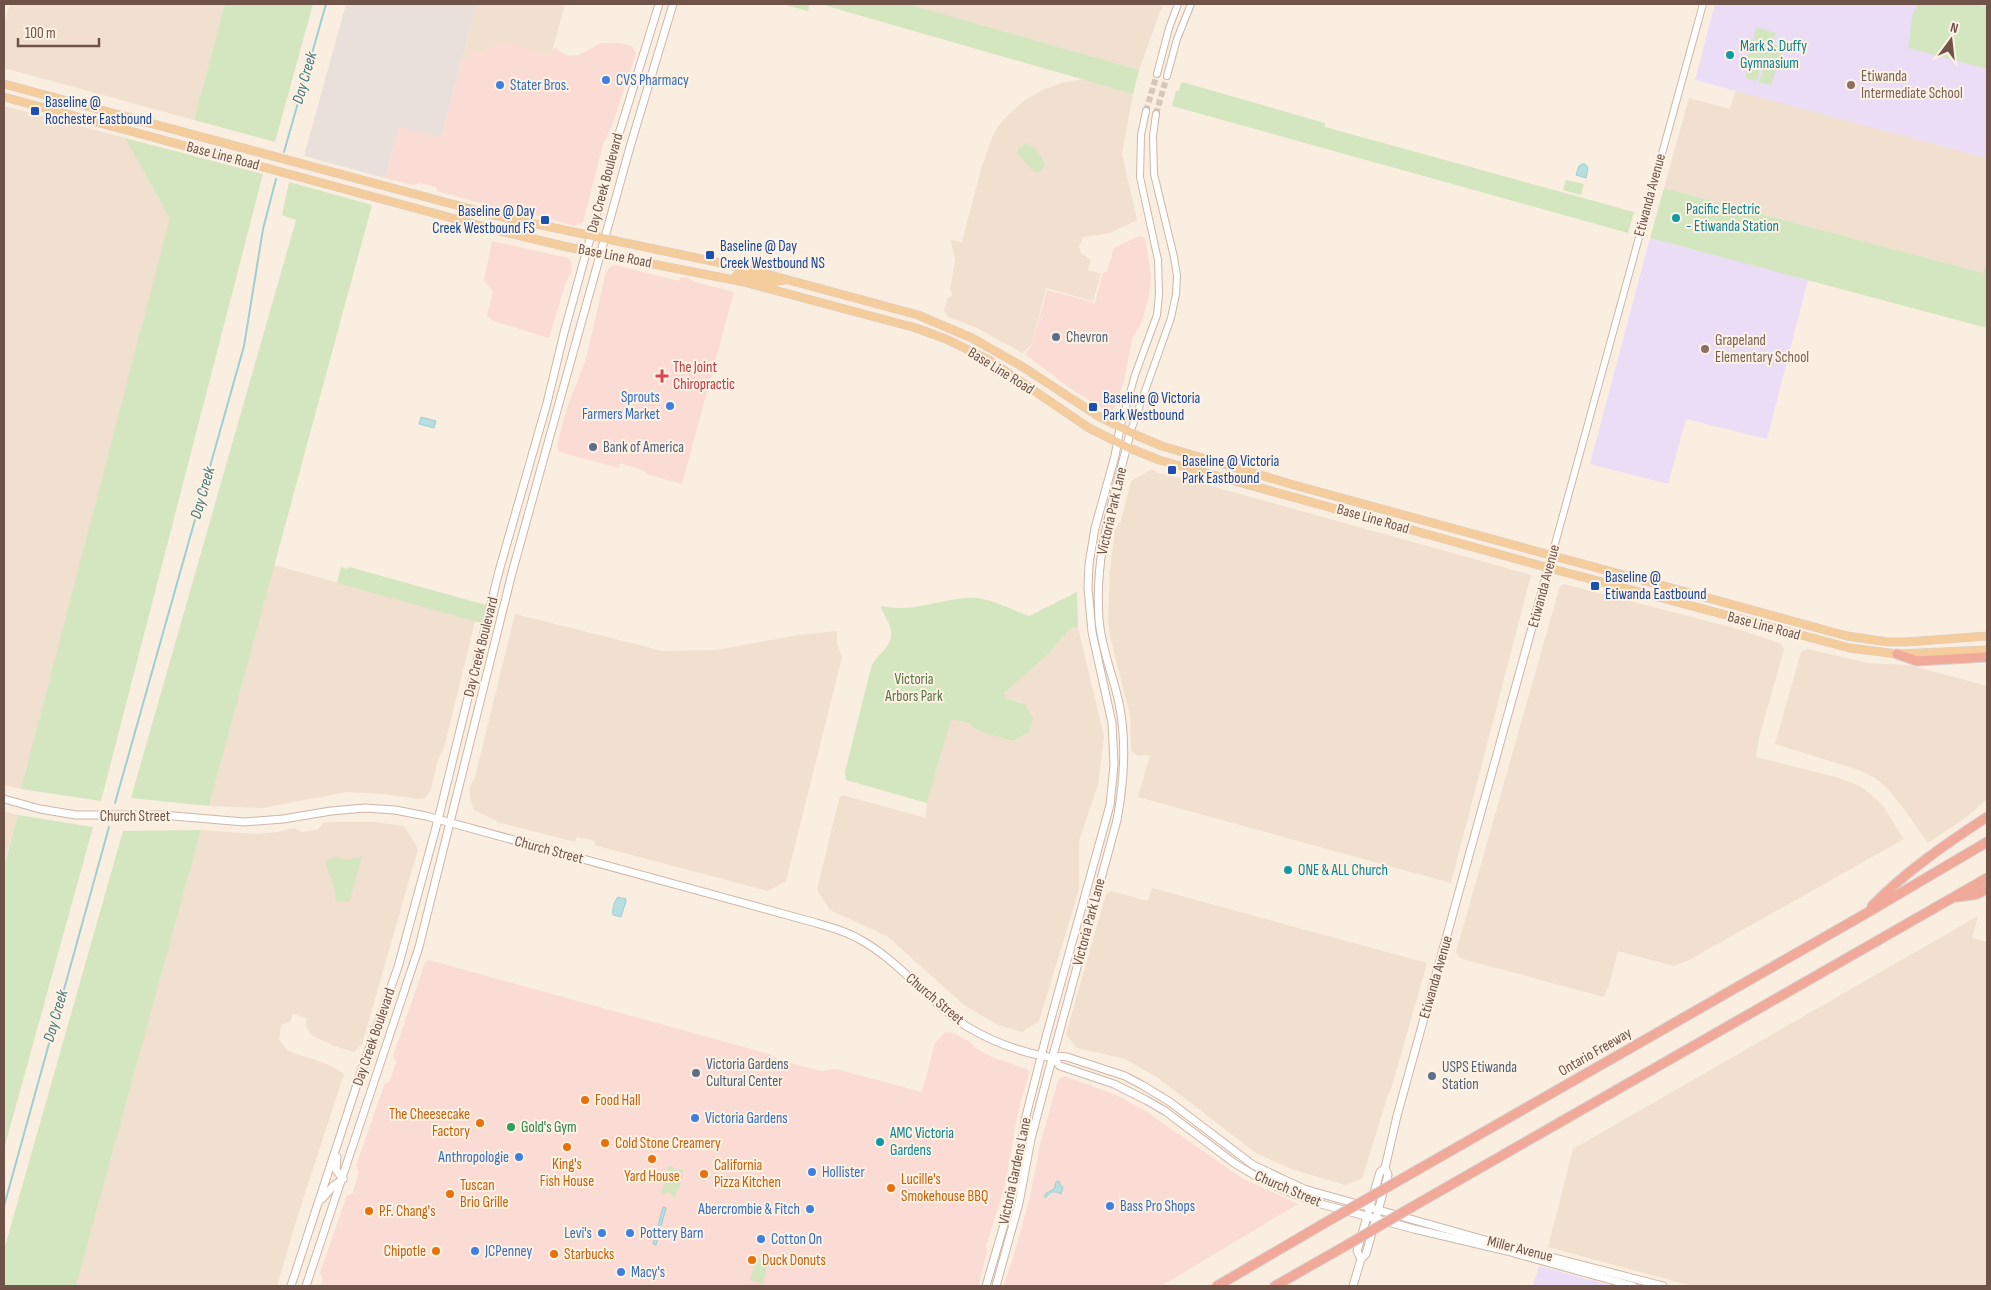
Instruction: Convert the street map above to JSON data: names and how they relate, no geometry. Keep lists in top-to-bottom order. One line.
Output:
{"streets":{"highway":["Ontario Freeway"],"main road":["Base Line Road","Day Creek Boulevard","Etiwanda Avenue","Victoria Park Lane","Church Street","Victoria Gardens Lane","Miller Avenue"]},"crossings":[["Base Line Road","Day Creek Boulevard"],["Base Line Road","Etiwanda Avenue"],["Base Line Road","Victoria Park Lane"],["Day Creek Boulevard","Church Street"],["Etiwanda Avenue","Church Street"],["Etiwanda Avenue","Miller Avenue"],["Victoria Park Lane","Church Street"],["Victoria Park Lane","Victoria Gardens Lane"],["Church Street","Victoria Gardens Lane"],["Church Street","Miller Avenue"]],"water":["Day Creek"],"parks":["Victoria Arbors Park"],"places":{"other":["Mark S. Duffy Gymnasium","CVS Pharmacy","Stater Bros.","Etiwanda Intermediate School","Pacific Electric - Etiwanda Station","Chevron","Grapeland Elementary School","Sprouts Farmers Market","Bank of America","ONE & ALL Church","Victoria Gardens Cultural Center","USPS Etiwanda Station","Food Hall","Victoria Gardens","The Cheesecake Factory","Gold's Gym","AMC Victoria Gardens","Cold Stone Creamery","King's Fish House","Anthropologie","Yard House","Hollister","California Pizza Kitchen","Lucille's Smokehouse BBQ","Tuscan Brio Grille","Bass Pro Shops","Abercrombie & Fitch","P.F. Chang's","Levi's","Pottery Barn","Cotton On","Chipotle","JCPenney","Starbucks","Duck Donuts","Macy's"],"transit":["Baseline @ Rochester Eastbound","Baseline @ Day Creek Westbound FS","Baseline @ Day Creek Westbound NS","Baseline @ Victoria Park Westbound","Baseline @ Victoria Park Eastbound","Baseline @ Etiwanda Eastbound"],"health":["The Joint Chiropractic"]},"scale_bar":"100 m","north":"top"}
